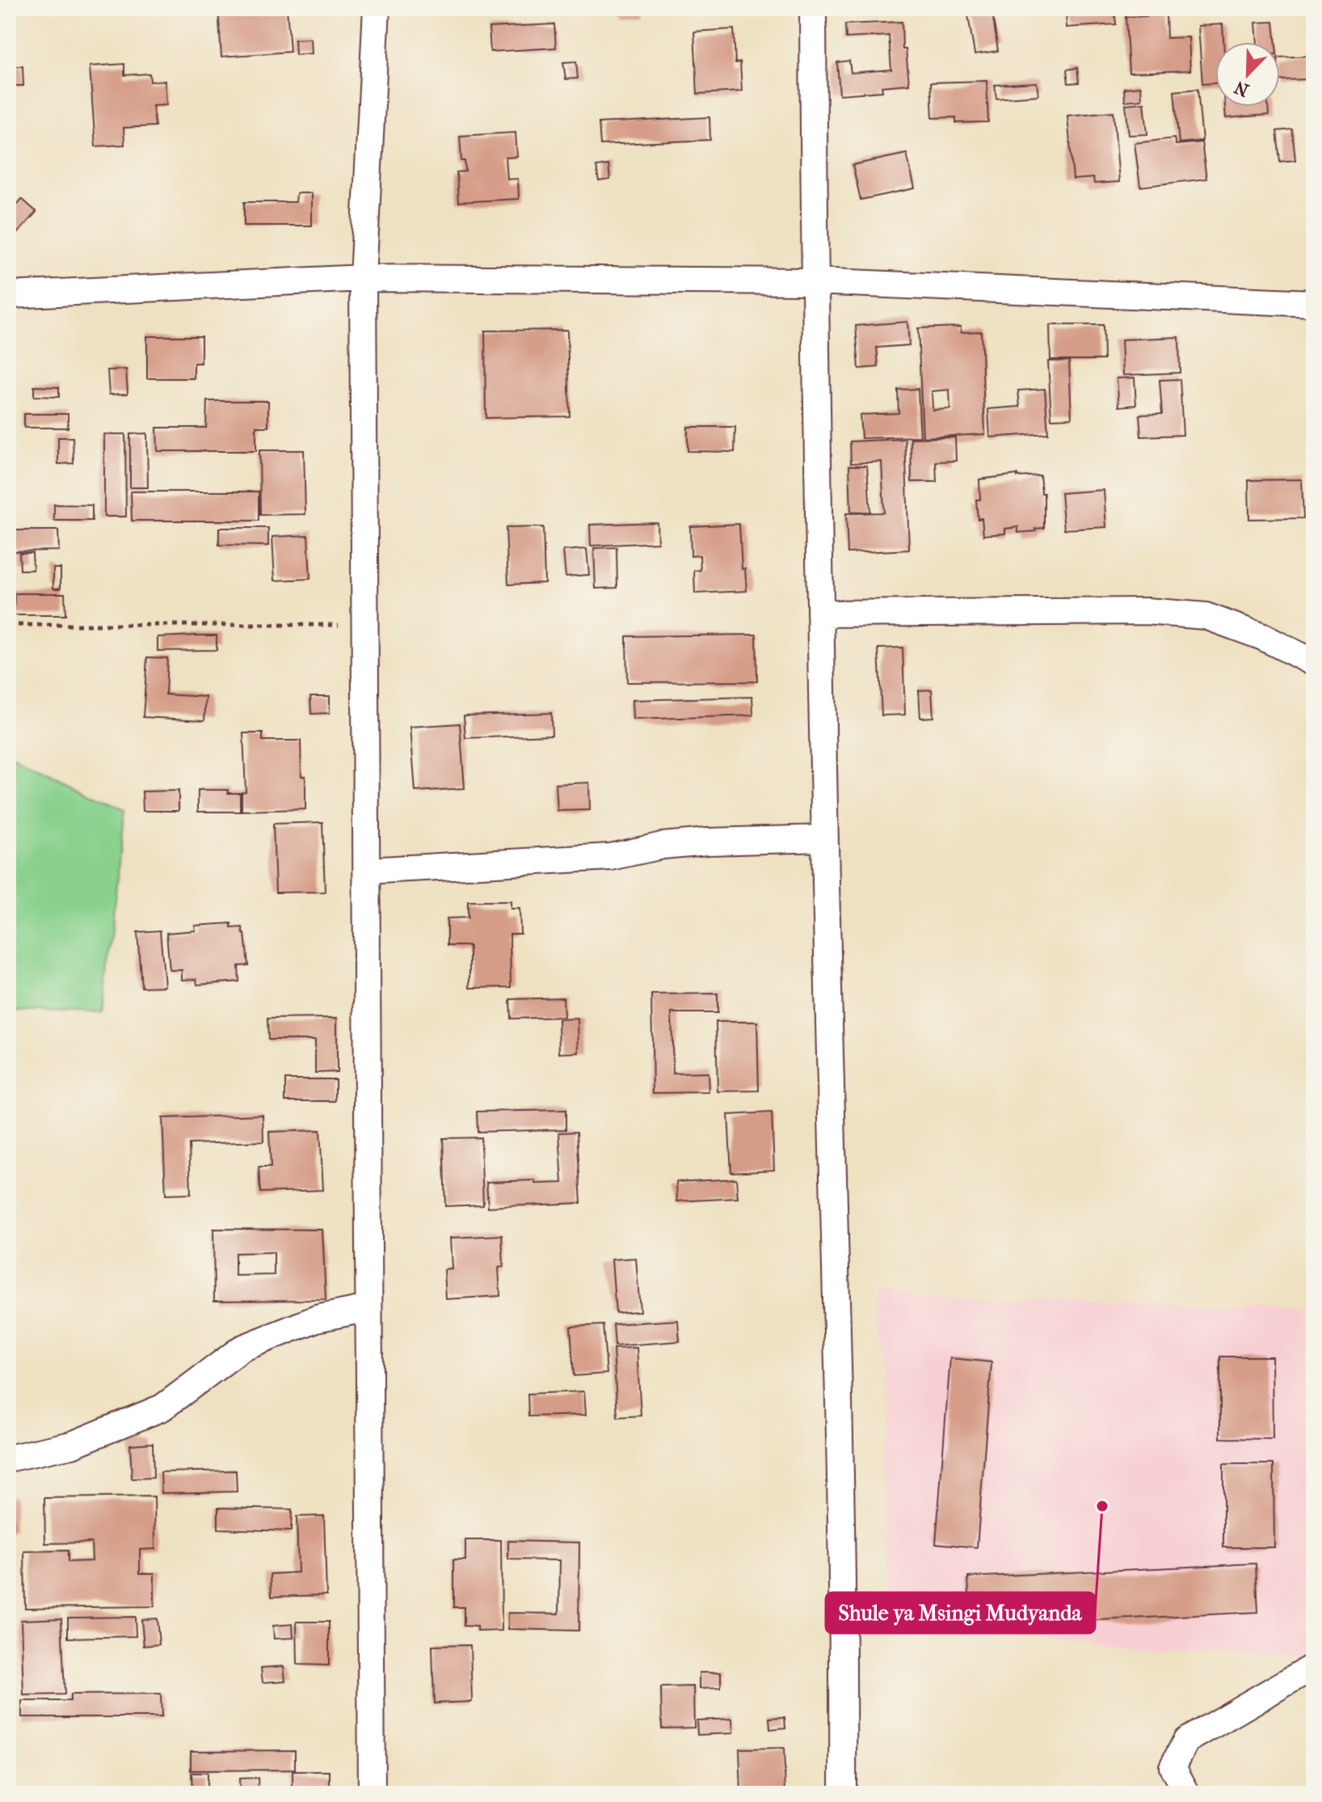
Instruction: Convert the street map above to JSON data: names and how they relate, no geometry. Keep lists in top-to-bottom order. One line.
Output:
{"places":["Shule ya Msingi Mudyanda"],"north":"bottom left"}
